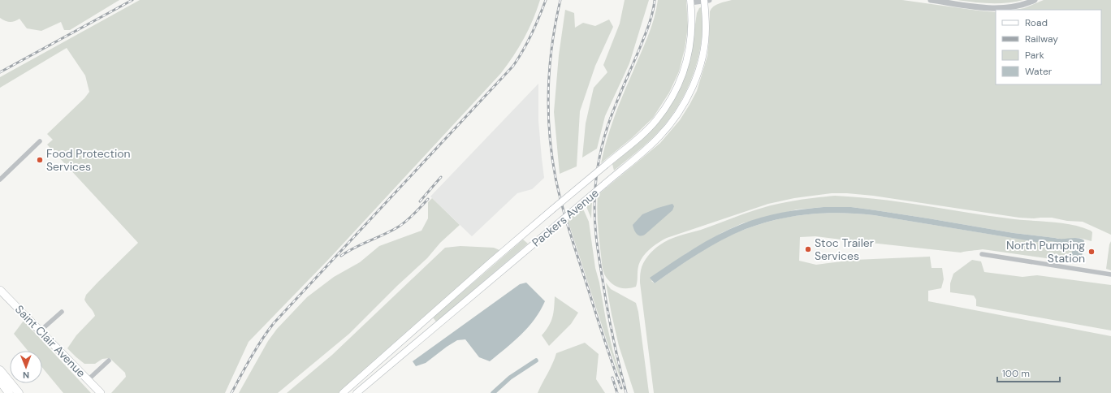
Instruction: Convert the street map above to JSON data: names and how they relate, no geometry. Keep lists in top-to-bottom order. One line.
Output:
{"streets":{"main road":["Packers Avenue","Saint Clair Avenue"]},"places":["Food Protection Services","Stoc Trailer Services","North Pumping Station"],"legend":["Road","Railway","Park","Water"],"scale_bar":"100 m","north":"bottom"}
